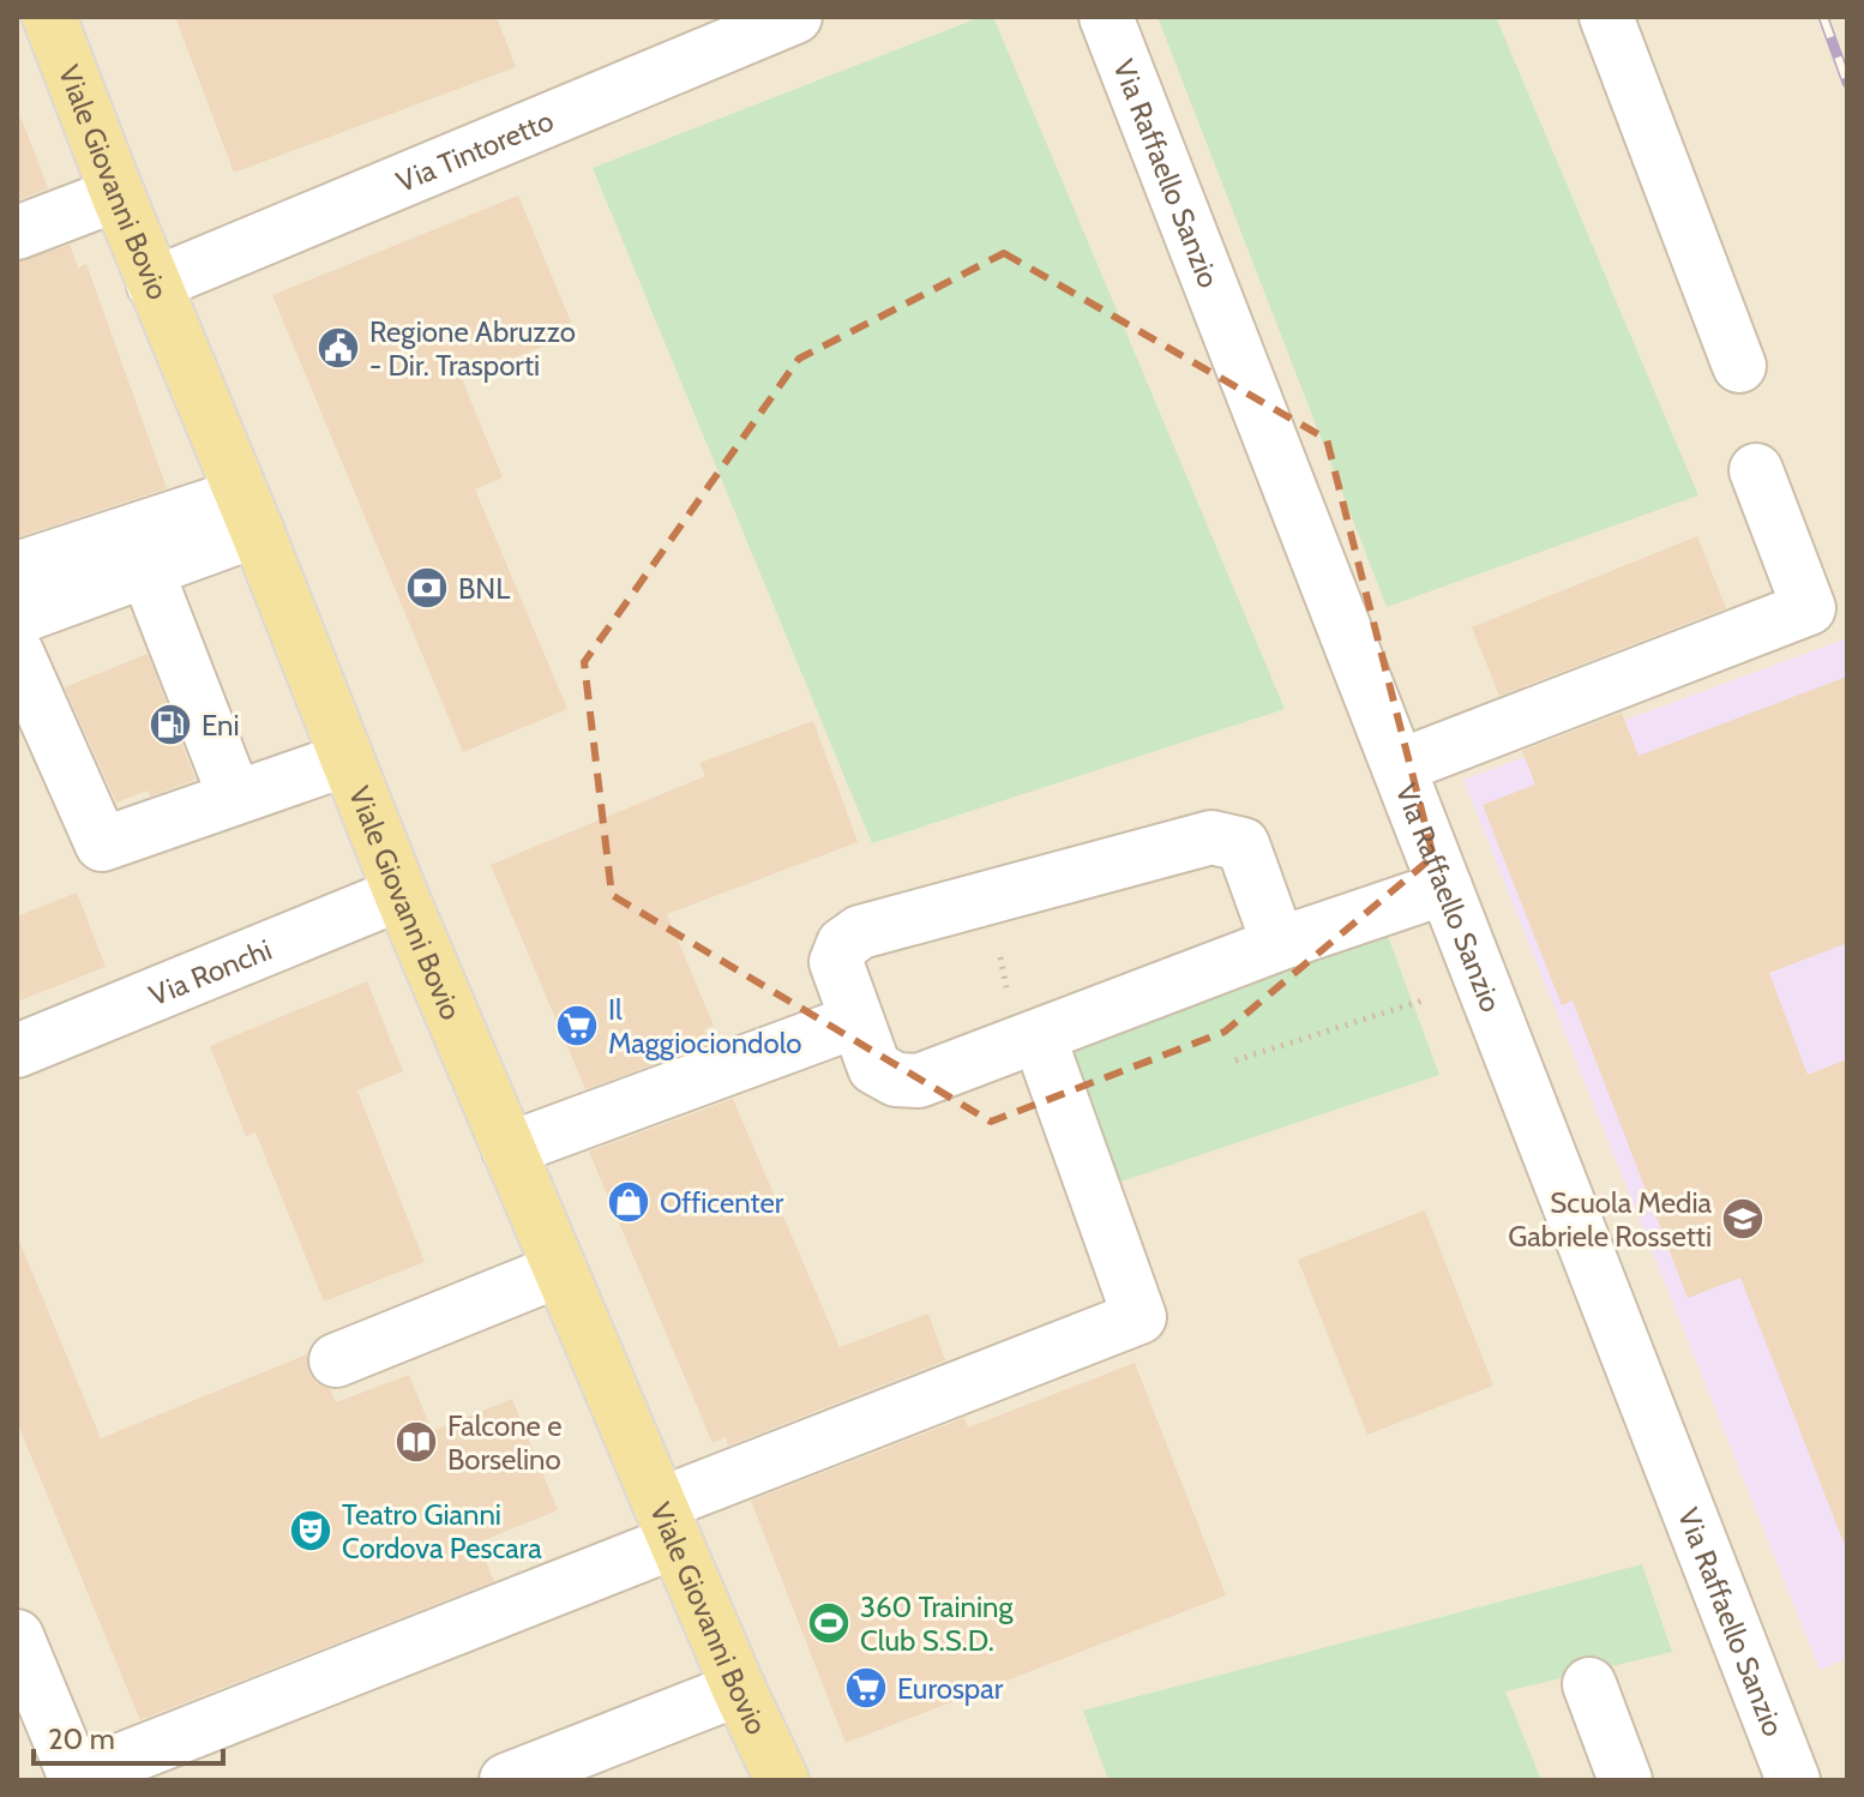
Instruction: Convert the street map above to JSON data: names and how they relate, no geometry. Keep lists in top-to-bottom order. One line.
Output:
{"streets":{"main road":["Viale Giovanni Bovio"],"street":["Via Tintoretto","Via Raffaello Sanzio","Via Ronchi"]},"crossings":[["Via Tintoretto","Viale Giovanni Bovio"],["Viale Giovanni Bovio","Via Ronchi"]],"places":{"public building":["Regione Abruzzo - Dir. Trasporti"],"bank":["BNL"],"fuel station":["Eni"],"supermarket":["Il Maggiociondolo","Eurospar"],"shop":["Officenter"],"school or university":["Scuola Media Gabriele Rossetti"],"library":["Falcone e Borselino"],"theatre":["Teatro Gianni Cordova Pescara"],"sports":["360 Training Club S.S.D."]},"scale_bar":"20 m"}
